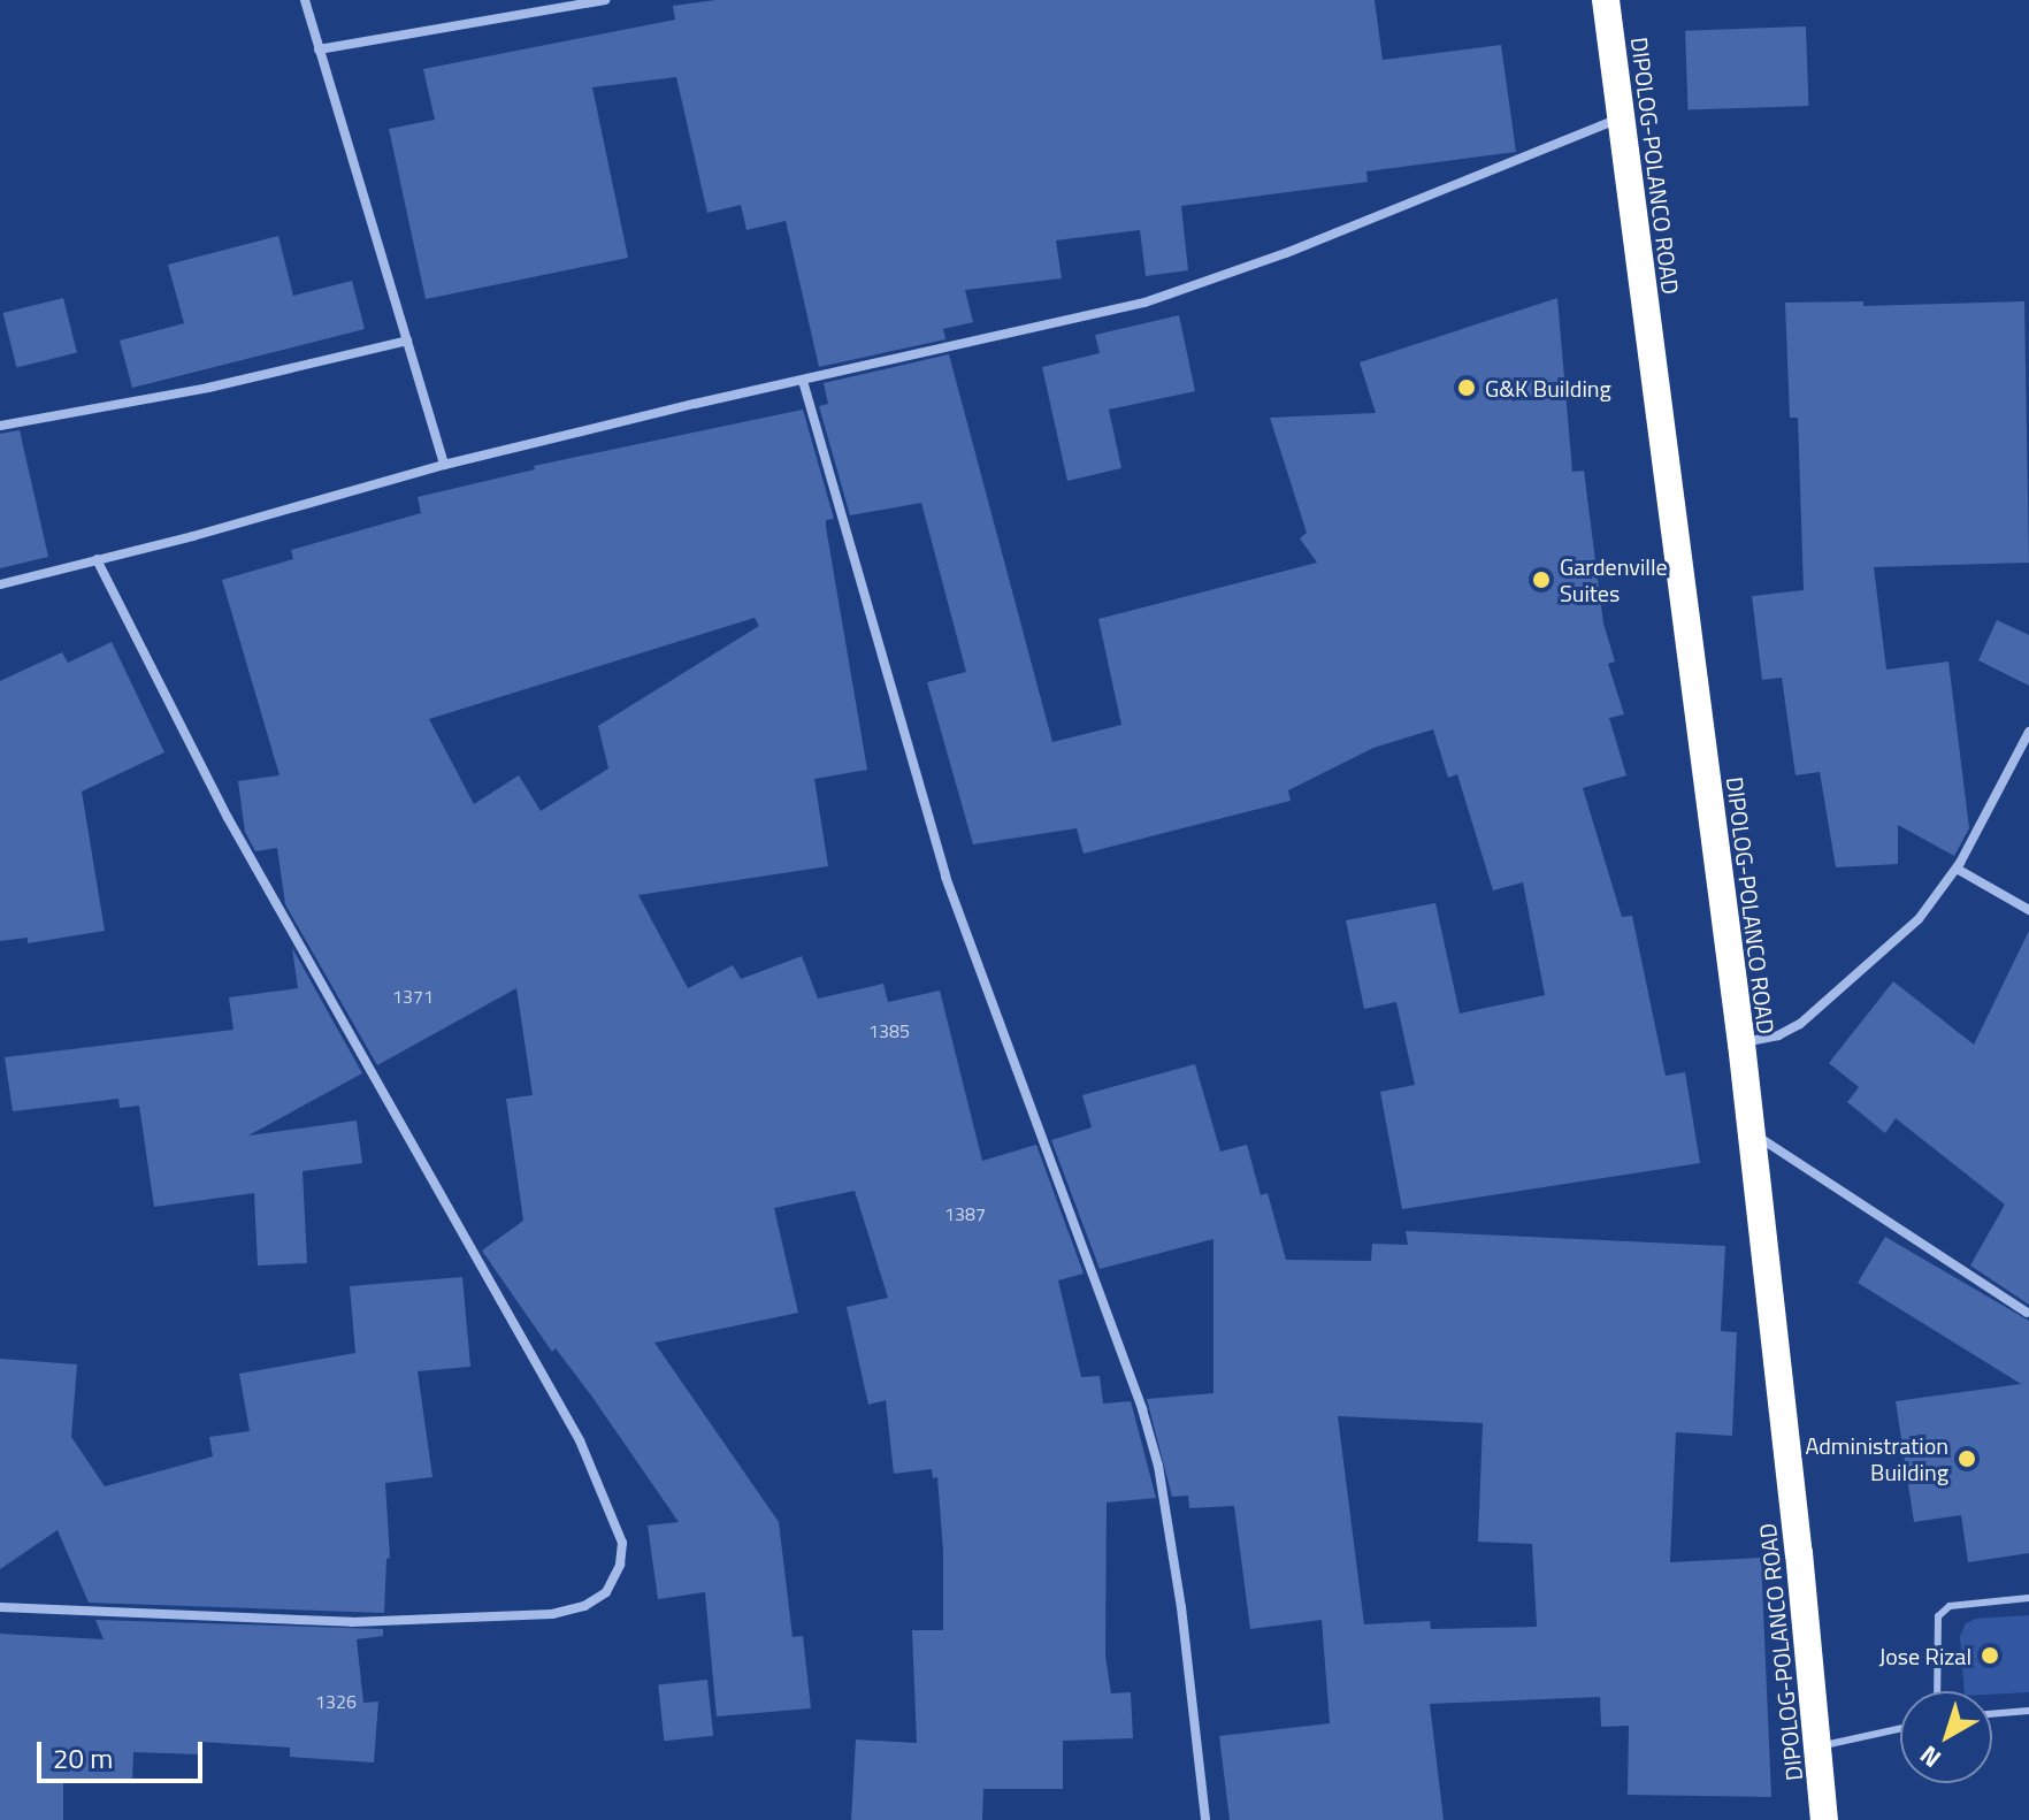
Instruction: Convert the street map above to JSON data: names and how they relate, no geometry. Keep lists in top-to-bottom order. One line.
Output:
{"streets":{"highway":["DIPOLOG-POLANCO ROAD"]},"places":["G&K Building","Gardenville Suites","Administration Building","Jose Rizal"],"house_numbers":["1371","1385","1387","1326"],"scale_bar":"20 m","north":"bottom left"}
